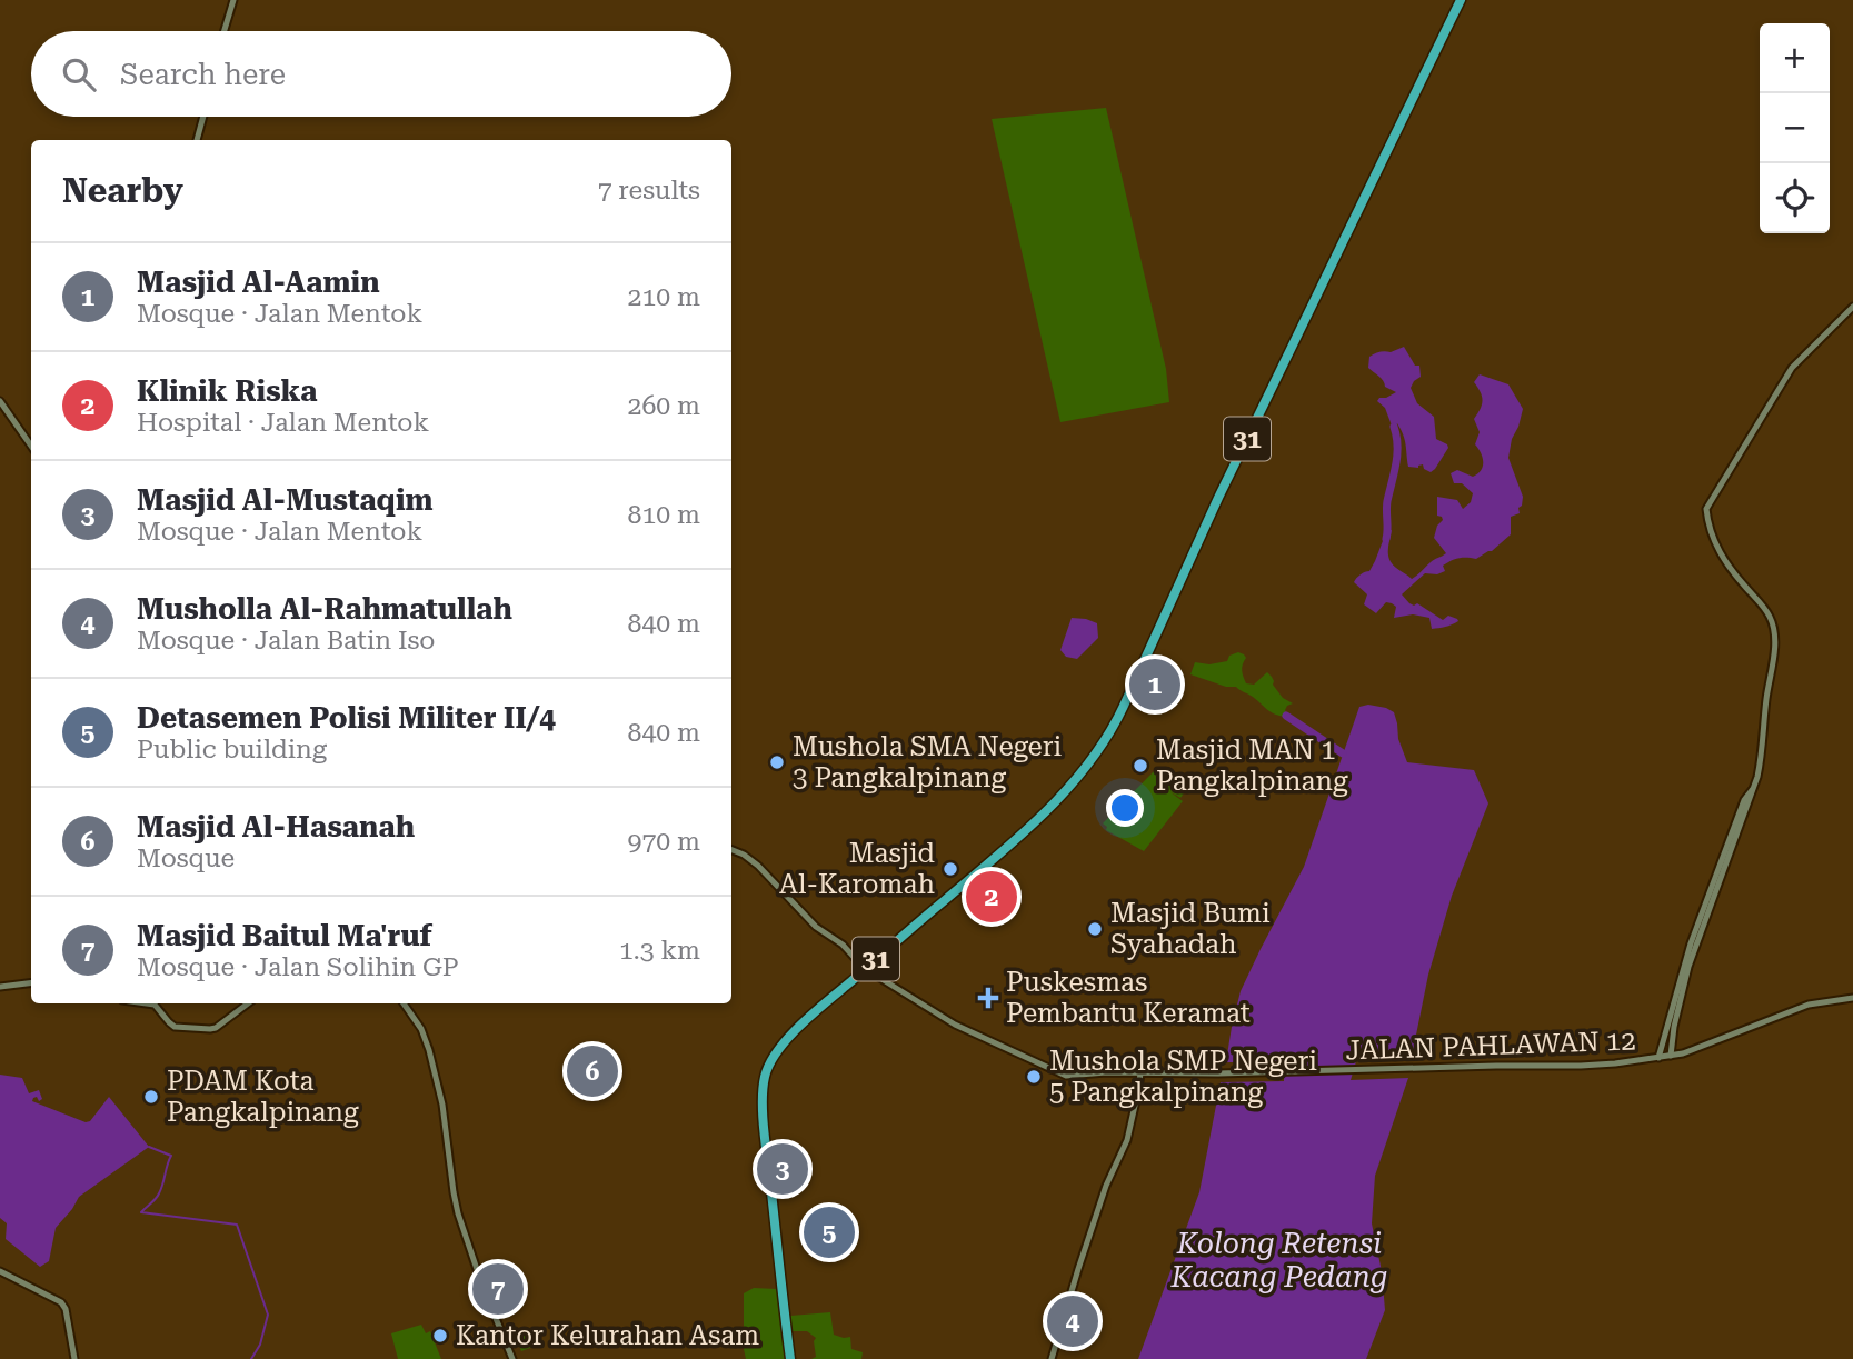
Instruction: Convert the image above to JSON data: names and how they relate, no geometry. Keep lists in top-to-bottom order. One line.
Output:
{"streets":{"highway":["31"],"street":["JALAN PAHLAWAN 12"]},"crossings":[["31","JALAN PAHLAWAN 12"]],"water":["Kolong Retensi Kacang Pedang"],"places":{"other":["Mushola SMA Negeri 3 Pangkalpinang","Masjid MAN 1 Pangkalpinang","Masjid Al-Karomah","Masjid Bumi Syahadah","Mushola SMP Negeri 5 Pangkalpinang","PDAM Kota Pangkalpinang","Kantor Kelurahan Asam"],"health":["Puskesmas Pembantu Keramat"]},"page":{"map_buttons":["+","−"],"search":"Search here","heading":["Nearby","7 results"],"list":[{"mark":"1","name":"Masjid Al-Aamin","note":"Mosque · Jalan Mentok","value":"210 m"},{"mark":"2","name":"Klinik Riska","note":"Hospital · Jalan Mentok","value":"260 m"},{"mark":"3","name":"Masjid Al-Mustaqim","note":"Mosque · Jalan Mentok","value":"810 m"},{"mark":"4","name":"Musholla Al-Rahmatullah","note":"Mosque · Jalan Batin Iso","value":"840 m"},{"mark":"5","name":"Detasemen Polisi Militer II/4","note":"Public building","value":"840 m"},{"mark":"6","name":"Masjid Al-Hasanah","note":"Mosque","value":"970 m"},{"mark":"7","name":"Masjid Baitul Ma'ruf","note":"Mosque · Jalan Solihin GP","value":"1.3 km"}],"pins":["1","2","6","3","5","7","4"]}}
